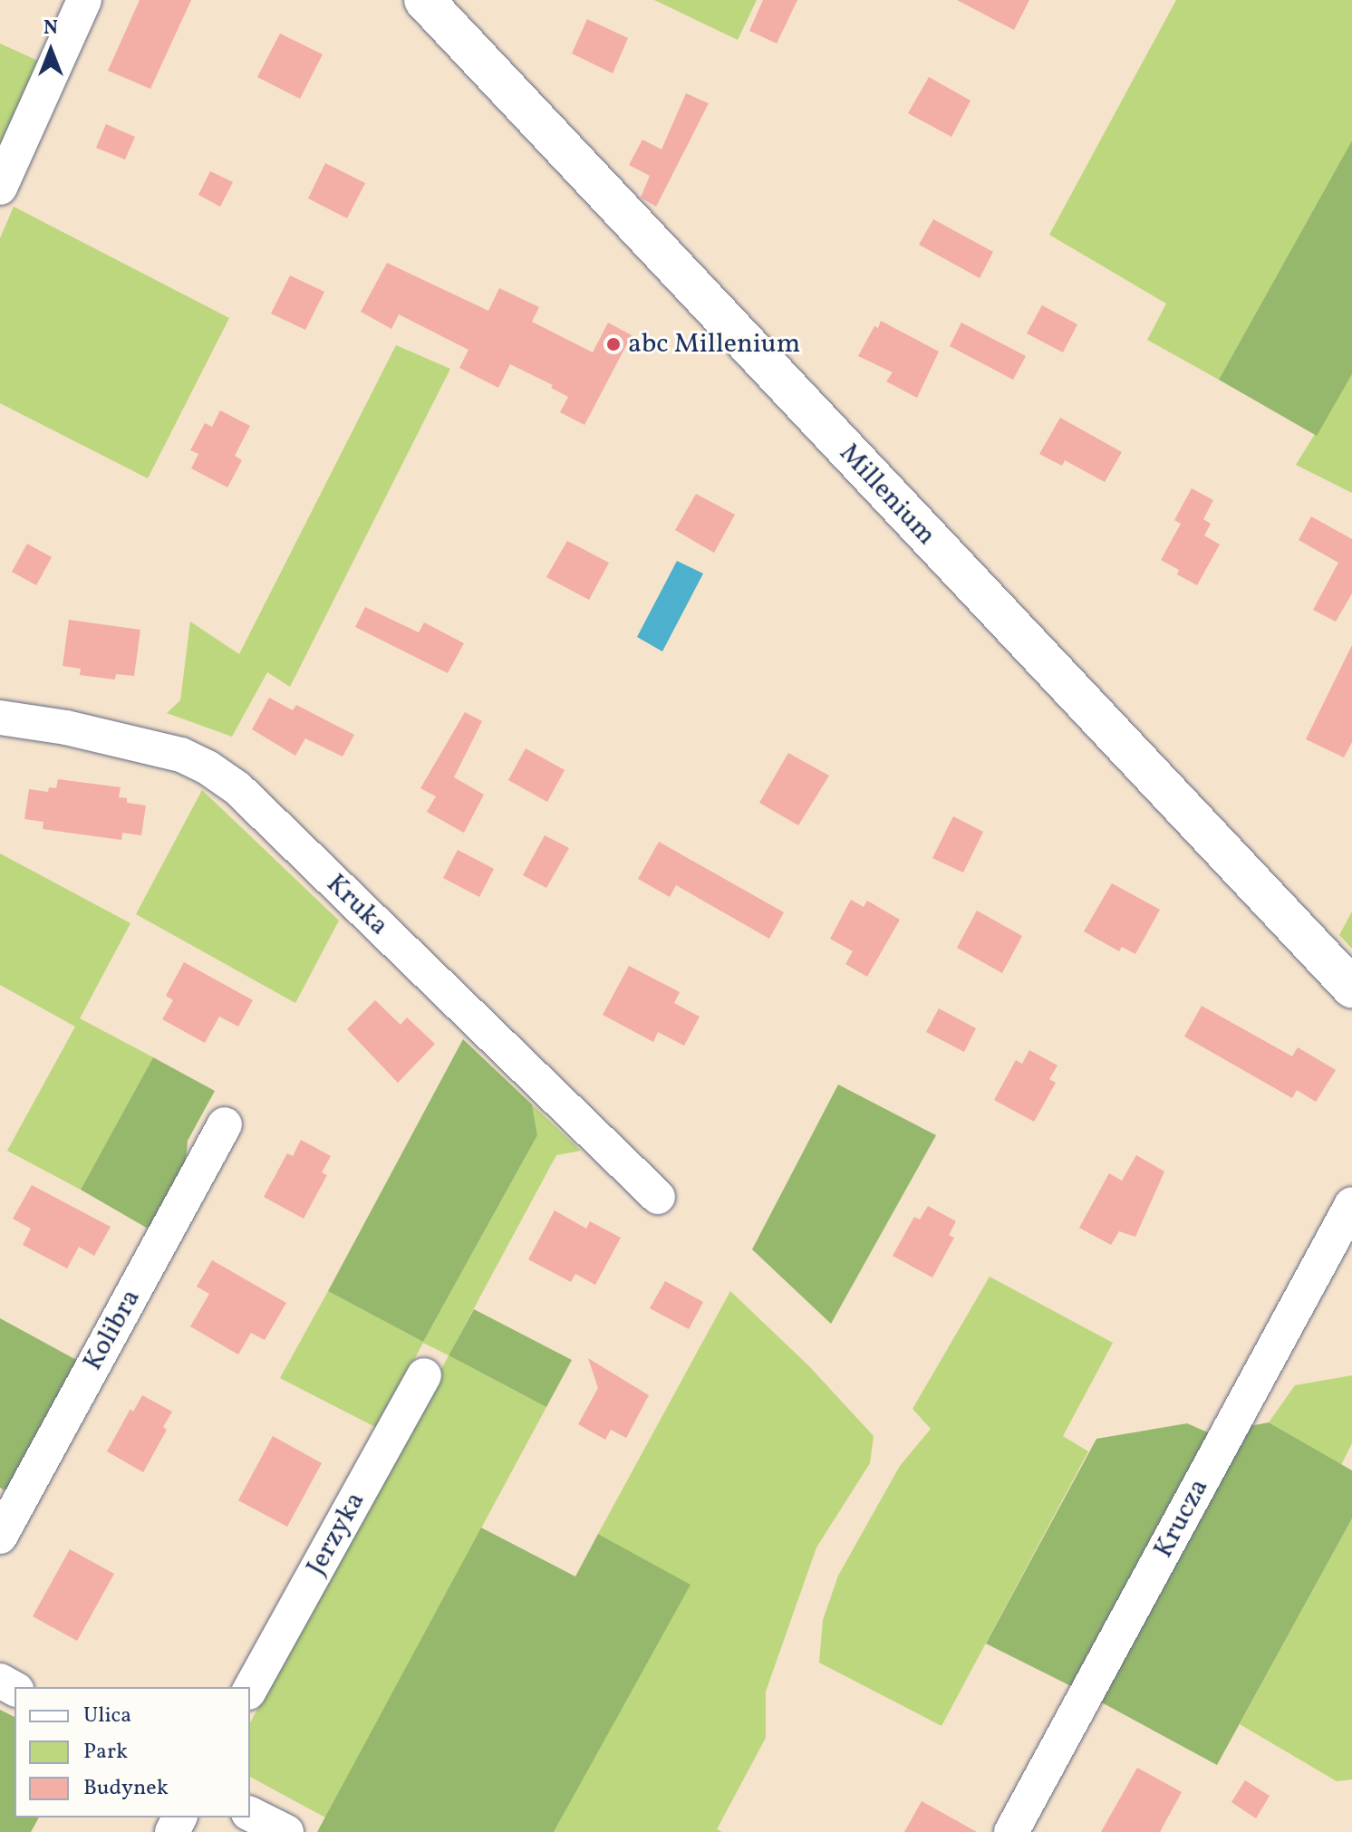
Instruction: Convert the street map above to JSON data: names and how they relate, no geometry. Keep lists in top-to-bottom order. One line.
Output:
{"streets":{"street":["Millenium","Kruka","Kolibra","Krucza","Jerzyka"]},"places":["abc Millenium"],"legend":["Ulica","Park","Budynek"],"north":"top"}
